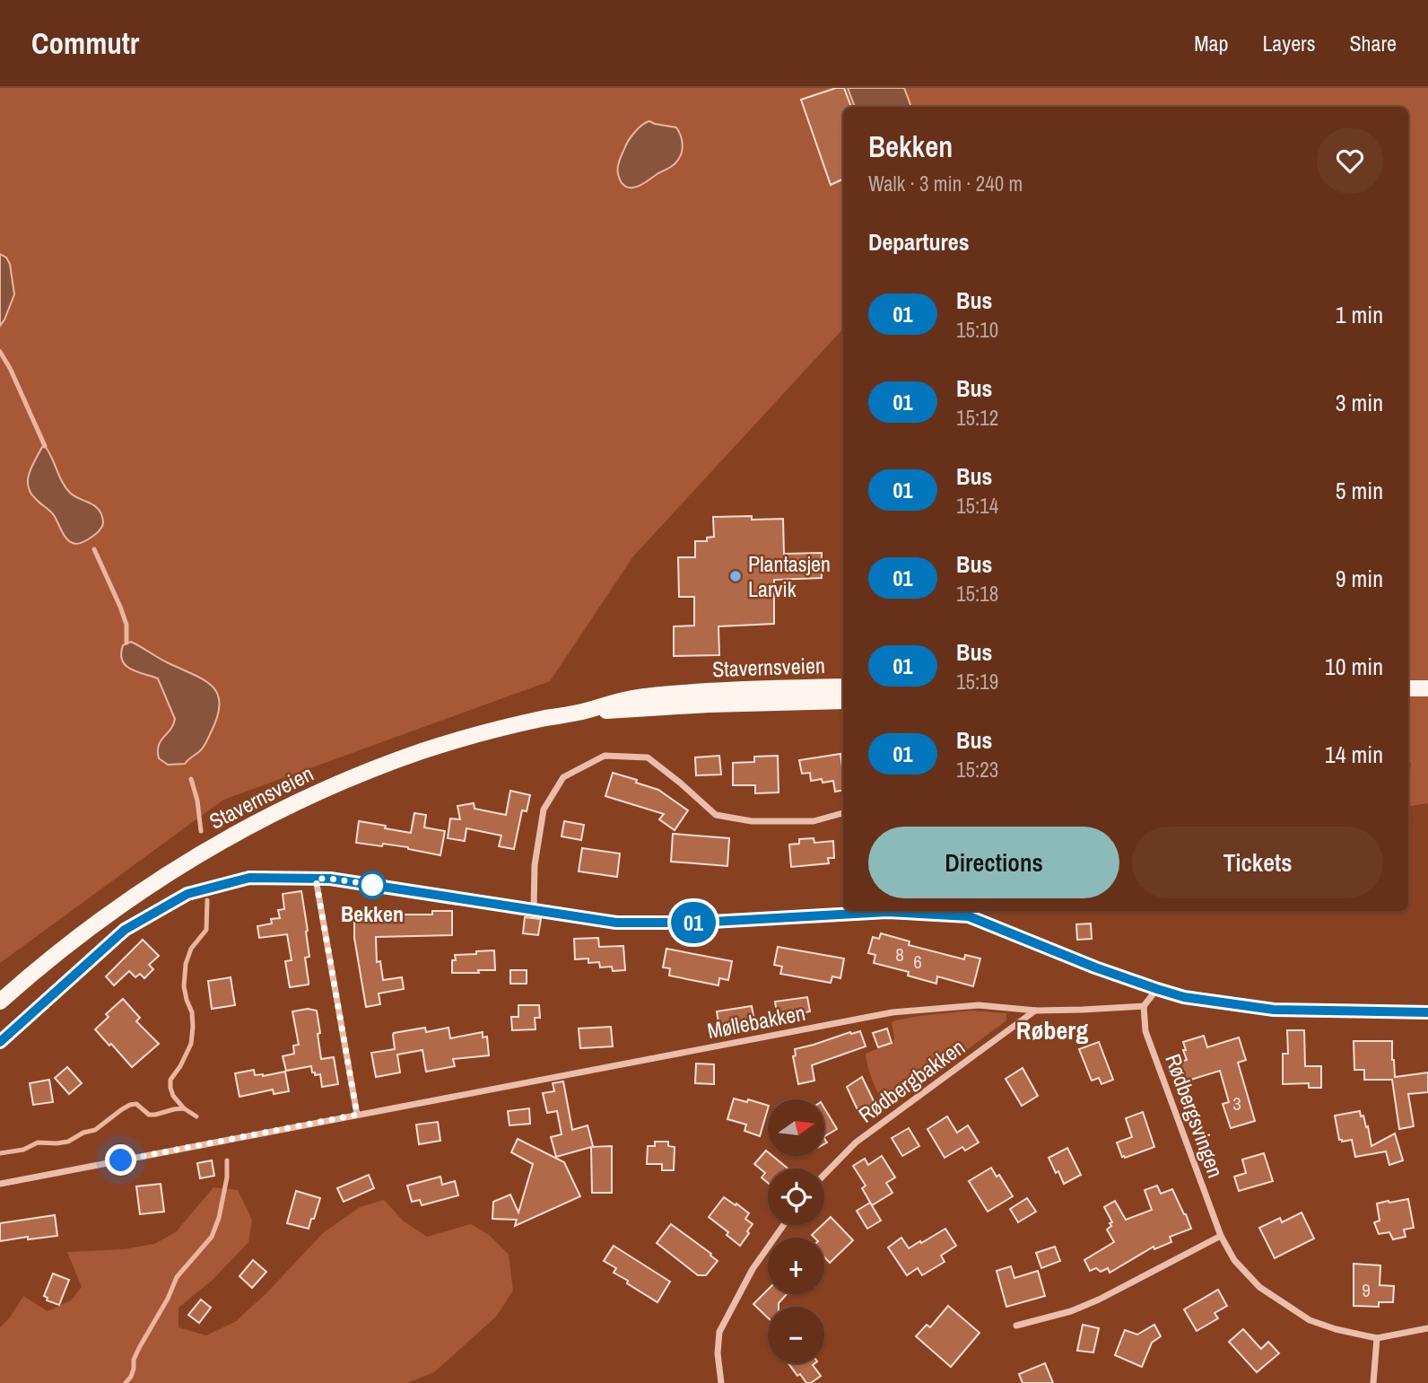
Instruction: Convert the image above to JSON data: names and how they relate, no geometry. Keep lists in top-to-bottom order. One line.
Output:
{"streets":{"main road":["Stavernsveien"],"street":["Møllebakken","Rødbergbakken","Rødbergsvingen"]},"crossings":[["Møllebakken","Rødbergbakken"],["Møllebakken","Rødbergsvingen"]],"districts":["Røberg"],"places":["Plantasjen Larvik","Bekken"],"lines":["bus line 01"],"house_numbers":["8","6","3","9"],"north":"right","page":{"header":"Commutr","nav":["Map","Layers","Share"],"on_map":"01","heading":[["Bekken","Walk · 3 min · 240 m"],"Departures"],"list":[{"mark":"01","name":"Bus","note":"15:10","value":"1 min"},{"mark":"01","name":"Bus","note":"15:12","value":"3 min"},{"mark":"01","name":"Bus","note":"15:14","value":"5 min"},{"mark":"01","name":"Bus","note":"15:18","value":"9 min"},{"mark":"01","name":"Bus","note":"15:19","value":"10 min"},{"mark":"01","name":"Bus","note":"15:23","value":"14 min"}],"buttons":["Directions","Tickets"],"map_buttons":["+","−"]}}
